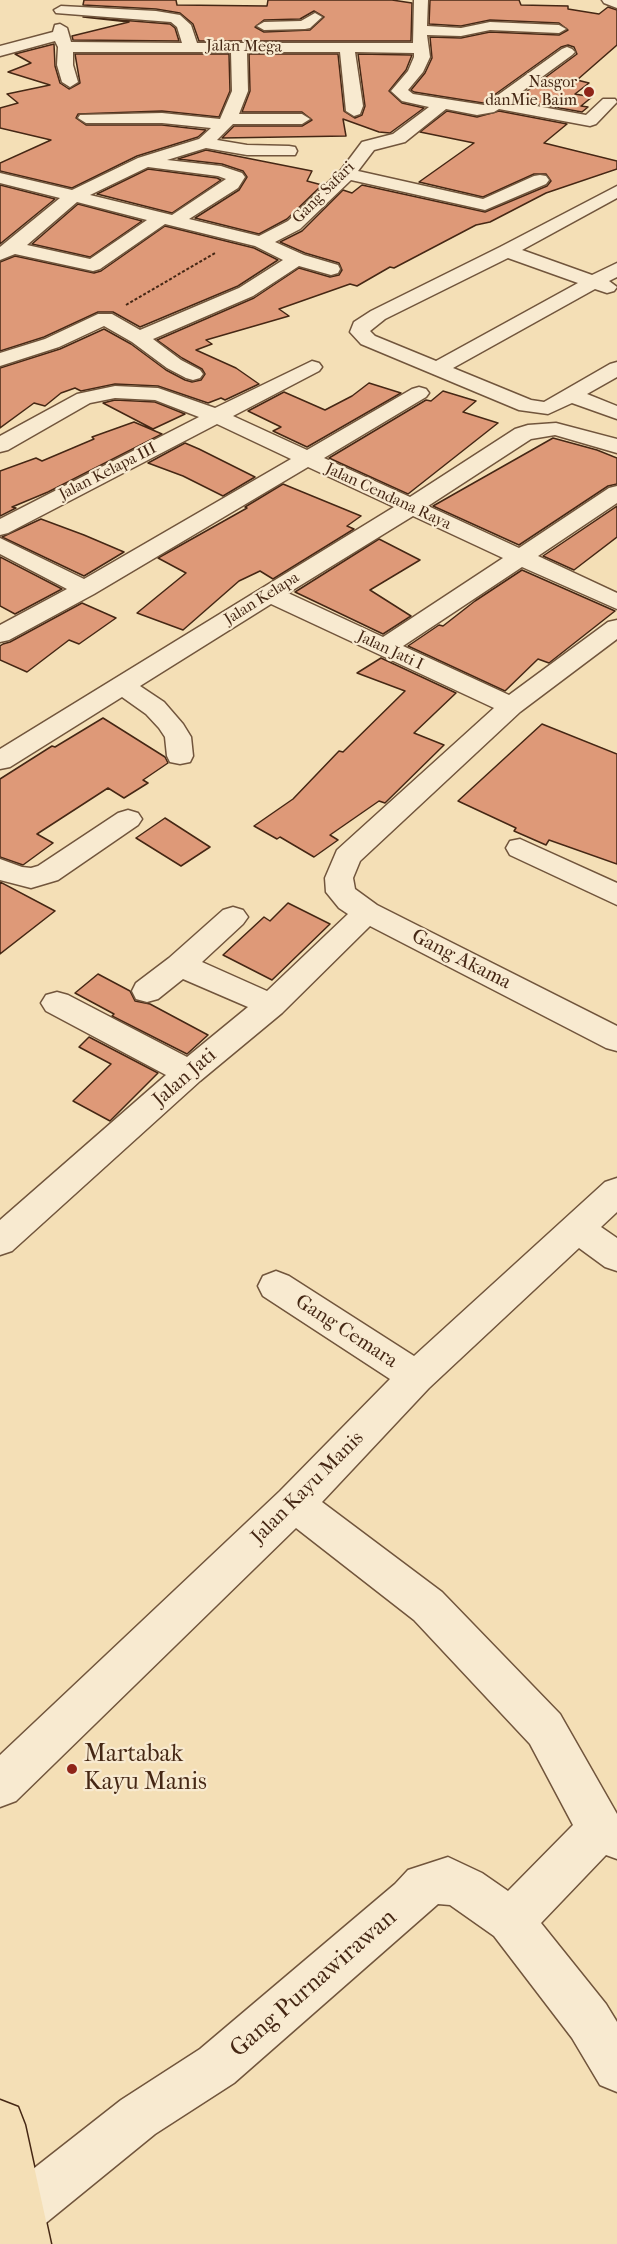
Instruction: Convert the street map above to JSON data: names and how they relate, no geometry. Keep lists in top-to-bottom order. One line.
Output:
{"streets":{"street":["Jalan Mega","Gang Safari","Jalan Kelapa III","Jalan Cendana Raya","Jalan Kelapa","Jalan Jati I","Gang Akama","Jalan Jati","Gang Cemara","Jalan Kayu Manis","Gang Purnawirawan"]},"crossings":[["Jalan Kelapa III","Jalan Cendana Raya"],["Jalan Cendana Raya","Jalan Kelapa"],["Jalan Kelapa","Jalan Jati I"],["Jalan Jati I","Gang Akama"],["Gang Akama","Jalan Jati"],["Gang Cemara","Jalan Kayu Manis"]],"places":["Nasgor danMie Baim","Martabak Kayu Manis"]}
